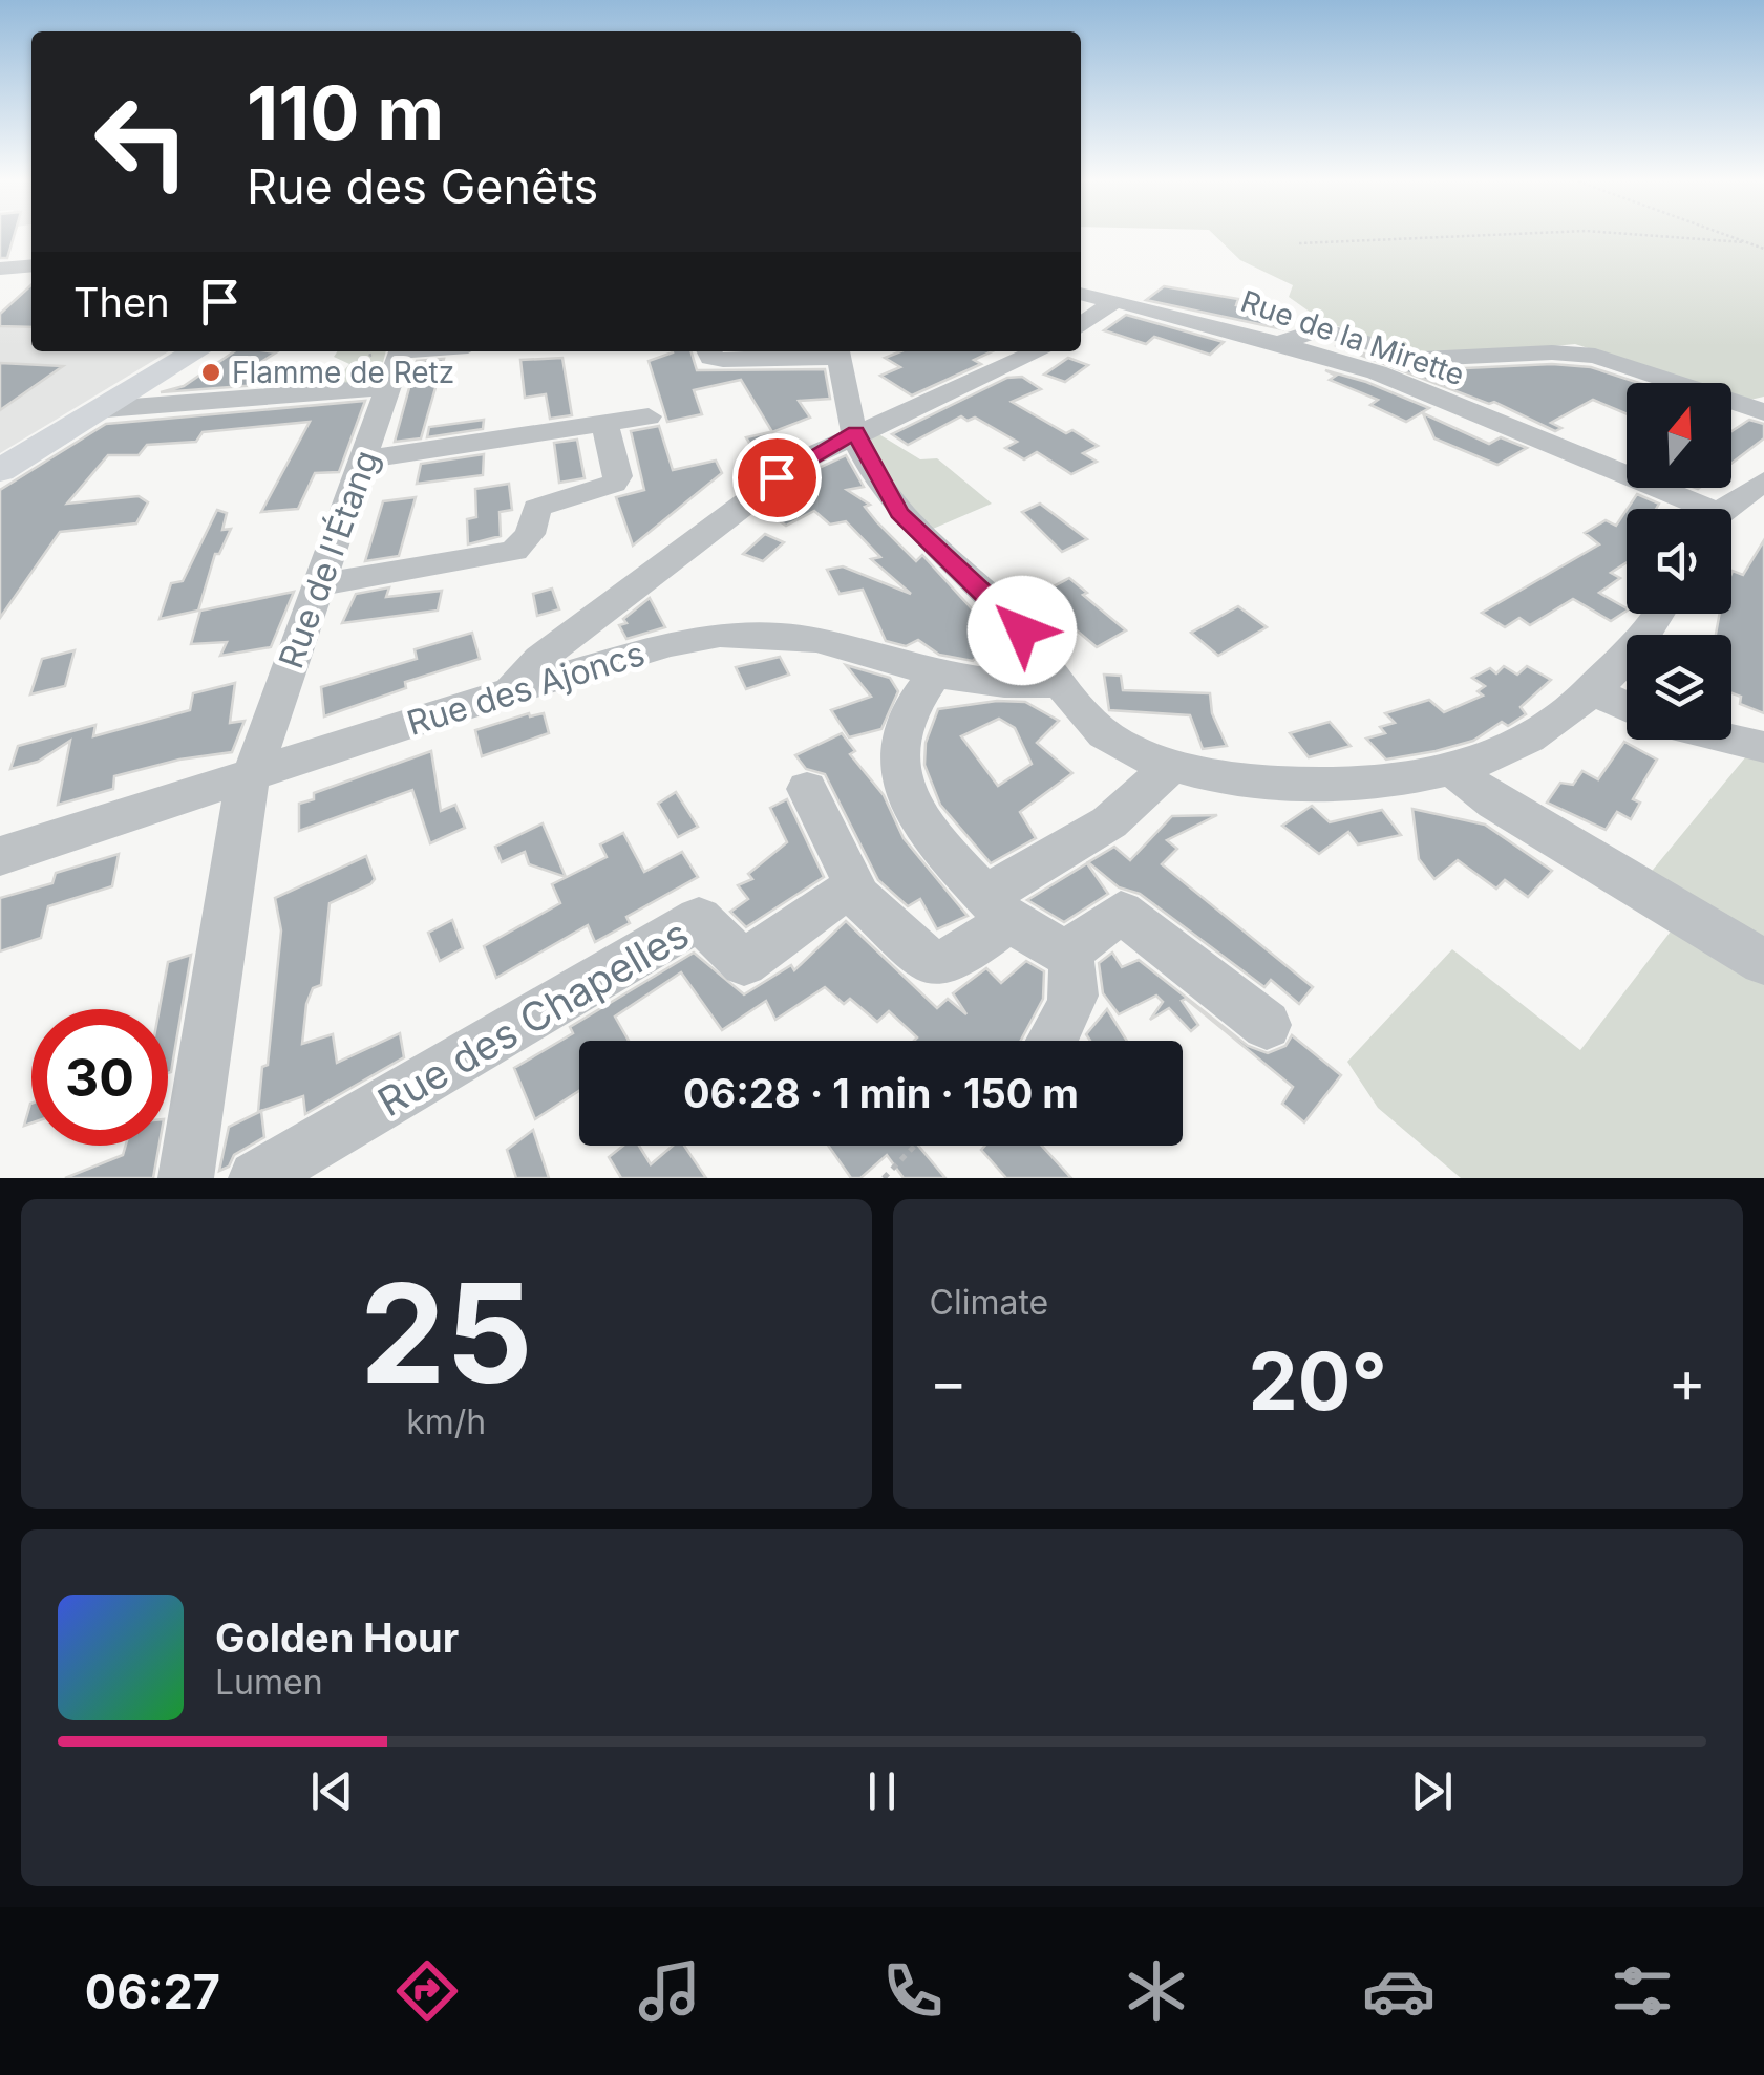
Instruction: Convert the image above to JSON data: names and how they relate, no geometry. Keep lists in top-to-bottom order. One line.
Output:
{"streets":{"street":["Rue de la Mirette","Rue de l'Étang","Rue des Ajoncs","Rue des Chapelles"]},"crossings":[["Rue de l'Étang","Rue des Ajoncs"]],"places":["Flamme de Retz"],"north":"top","page":{"turn":["110 m","Rue des Genêts"],"then":"Then","limit":"30","trip":"06:28 · 1 min · 150 m","tile":[["25","km/h"],"Climate"],"heat":["−","20°","+"],"song":["Golden Hour","Lumen"],"tabs":"06:27"}}
